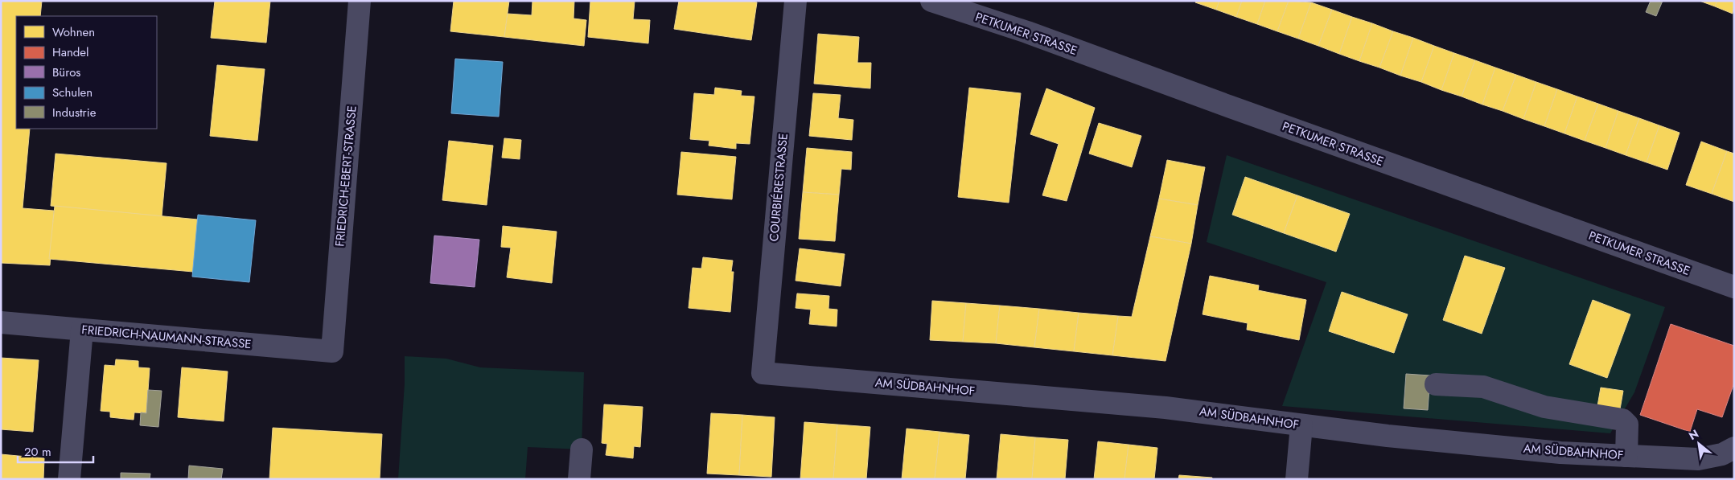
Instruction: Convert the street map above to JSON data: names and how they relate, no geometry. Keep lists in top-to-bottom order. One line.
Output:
{"streets":{"street":["PETKUMER STRASSE","FRIEDRICH-EBERT-STRASSE","COURBIÉRESTRASSE","FRIEDRICH-NAUMANN-STRASSE","AM SÜDBAHNHOF"]},"crossings":[["FRIEDRICH-EBERT-STRASSE","FRIEDRICH-NAUMANN-STRASSE"],["COURBIÉRESTRASSE","AM SÜDBAHNHOF"]],"legend":["Wohnen","Handel","Büros","Schulen","Industrie"],"scale_bar":"20 m","north":"top left"}
